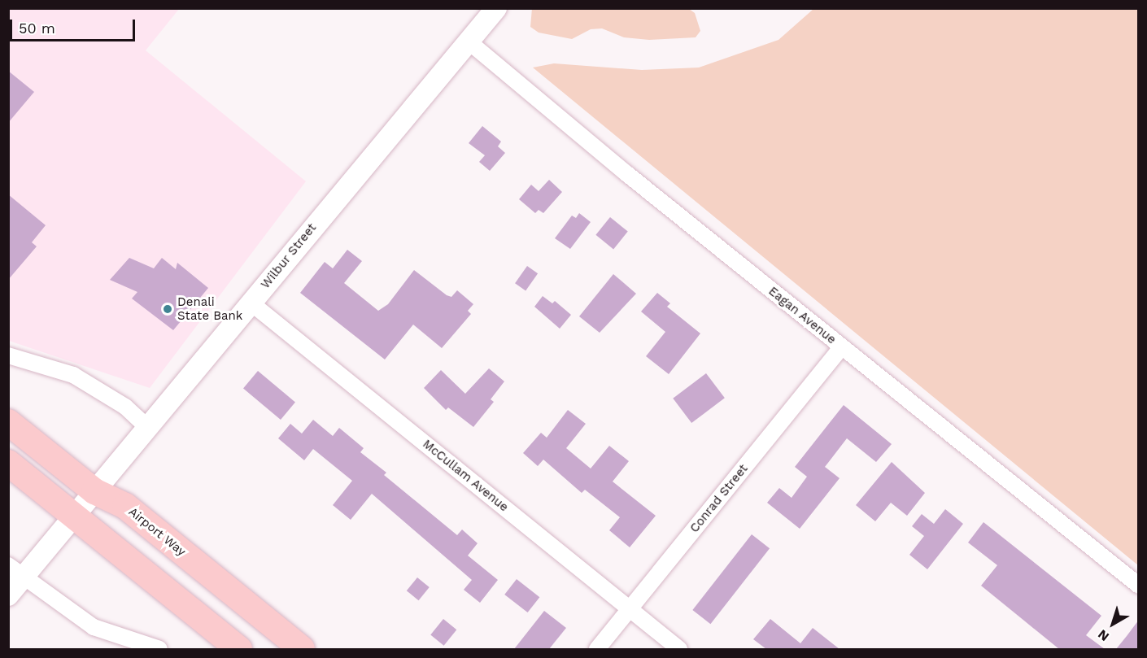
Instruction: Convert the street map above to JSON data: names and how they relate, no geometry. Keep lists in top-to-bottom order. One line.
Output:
{"streets":{"main road":["Airport Way"],"street":["Wilbur Street","Eagan Avenue","McCullam Avenue","Conrad Street"]},"crossings":[["Wilbur Street","Eagan Avenue"],["Wilbur Street","McCullam Avenue"],["Wilbur Street","Airport Way"],["Eagan Avenue","Conrad Street"],["McCullam Avenue","Conrad Street"]],"places":["Denali State Bank"],"scale_bar":"50 m","north":"bottom left"}
